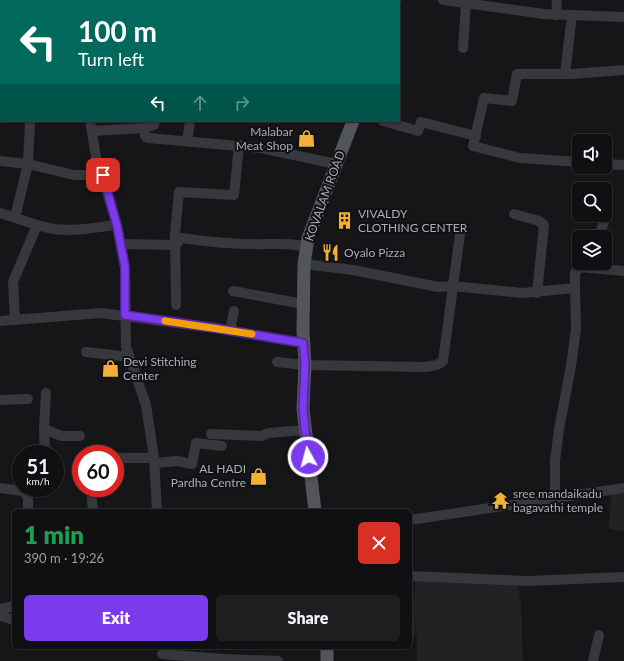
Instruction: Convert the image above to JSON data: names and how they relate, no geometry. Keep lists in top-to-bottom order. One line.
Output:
{"streets":{"main road":["KOVALAM ROAD"]},"places":{"shop":["Malabar Meat Shop","Devi Stitching Center","AL HADI Pardha Centre"],"building":["VIVALDY CLOTHING CENTER"],"restaurant":["Oyalo Pizza"],"temple":["sree mandaikadu bagavathi temple"]},"page":{"turn":["100 m","Turn left"],"speed":"51 km/h","limit":"60","heading":["1 min","390 m · 19:26"],"buttons":["Exit","Share"]}}
